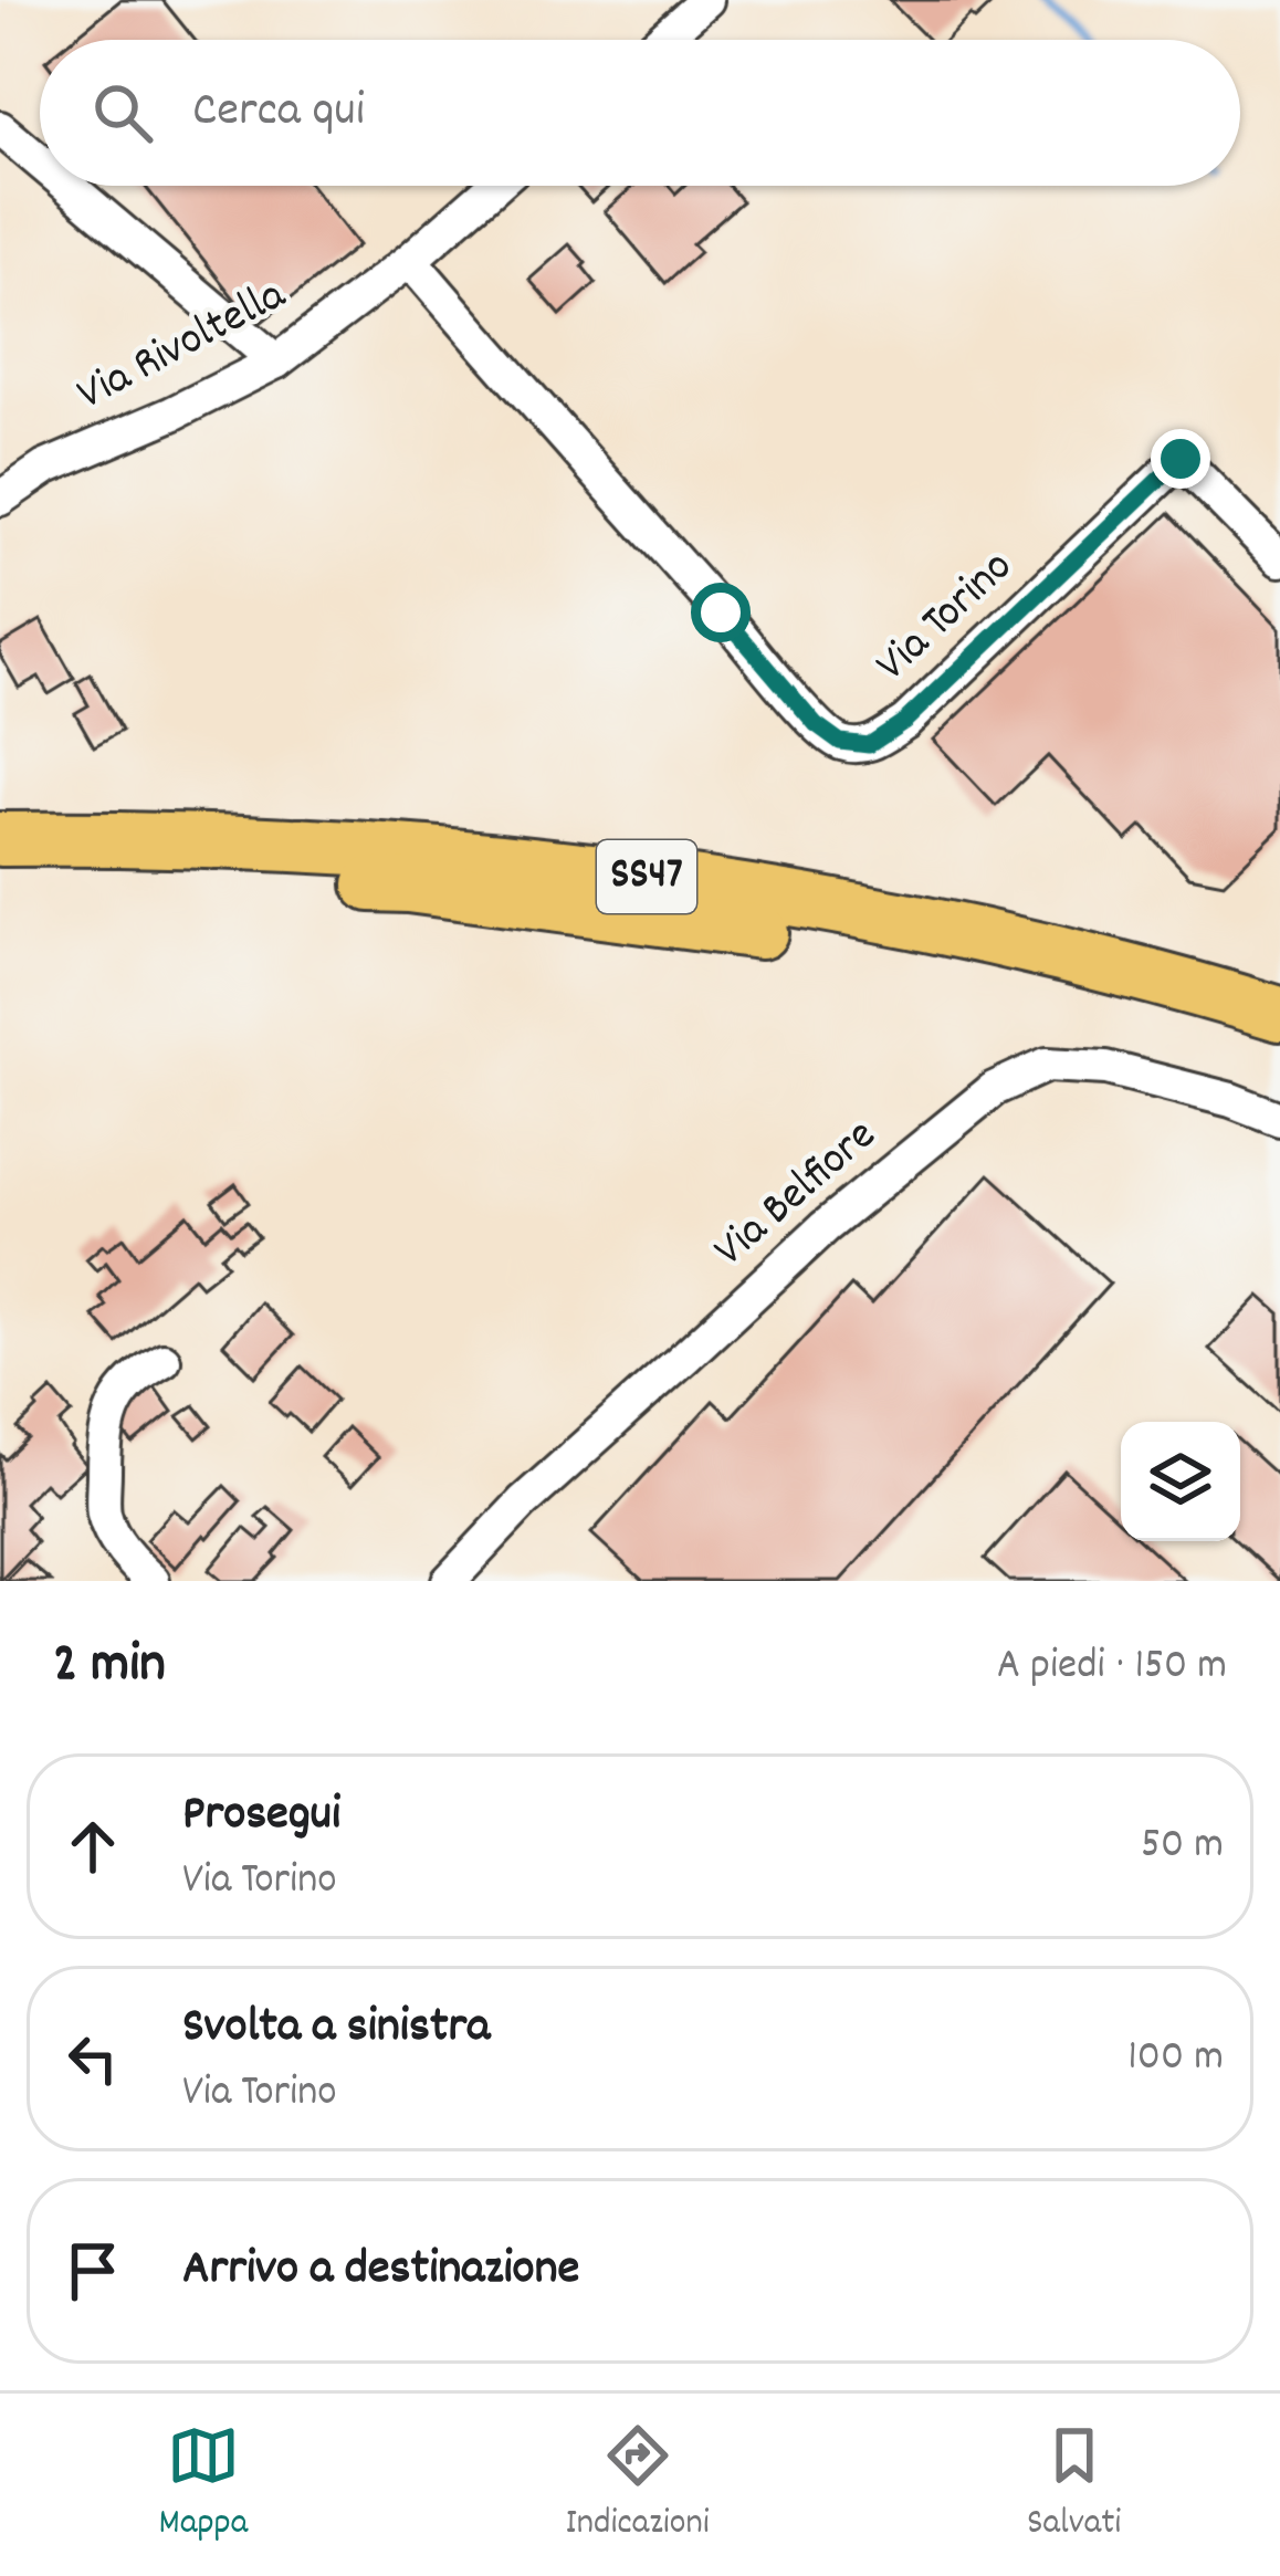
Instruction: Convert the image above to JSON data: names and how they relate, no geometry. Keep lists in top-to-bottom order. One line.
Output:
{"streets":{"highway":["SS47"],"street":["Via Rivoltella","Via Torino","Via Belfiore"]},"crossings":[["Via Rivoltella","Via Torino"]],"page":{"search":"Cerca qui","heading":["2 min","A piedi · 150 m"],"list":[["Prosegui","Via Torino","50 m"],["Svolta a sinistra","Via Torino","100 m"],"Arrivo a destinazione"],"nav":["Mappa","Indicazioni","Salvati"]}}
